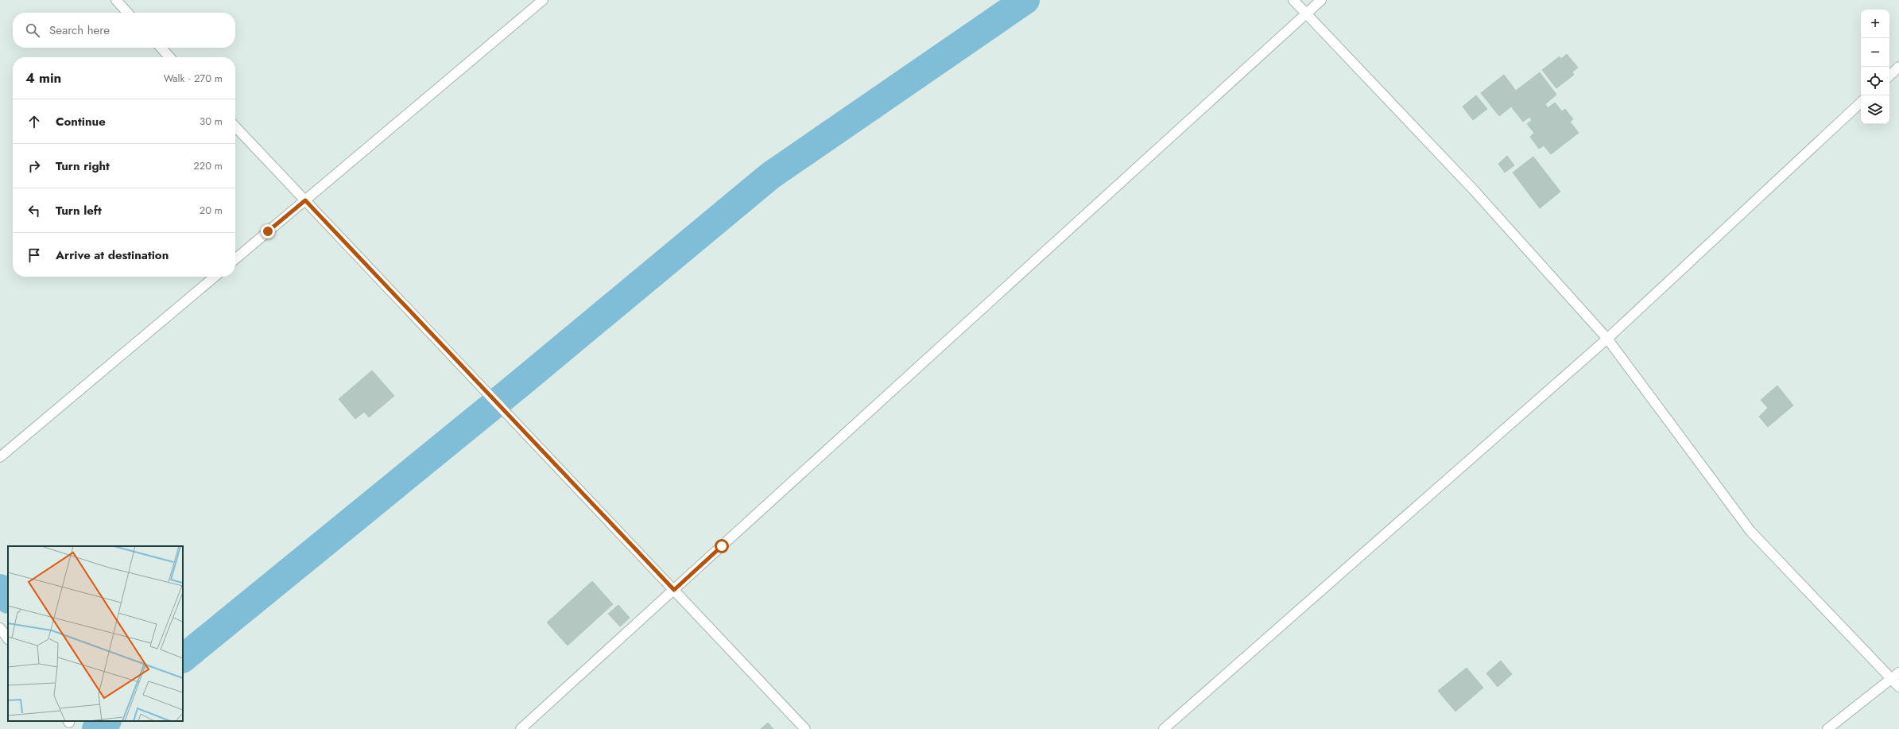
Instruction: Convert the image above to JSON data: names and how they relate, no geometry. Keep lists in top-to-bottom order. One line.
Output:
{"page":{"map_buttons":["+","−"],"search":"Search here","heading":["4 min","Walk · 270 m"],"list":[["Continue","30 m"],["Turn right","220 m"],["Turn left","20 m"],"Arrive at destination"]}}
